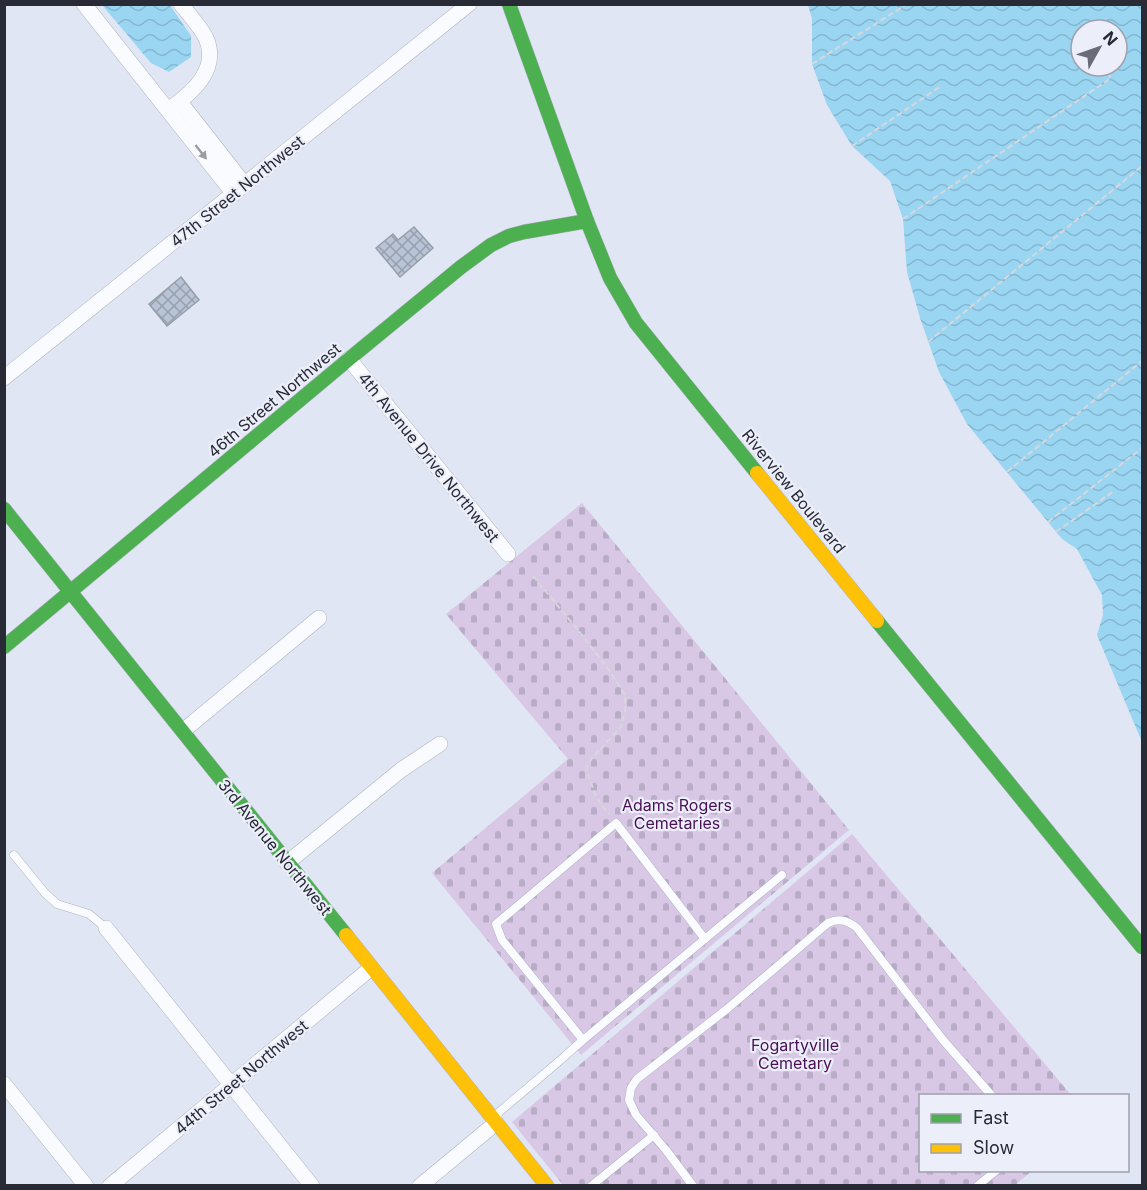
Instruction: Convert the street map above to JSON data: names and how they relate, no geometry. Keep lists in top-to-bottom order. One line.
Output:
{"streets":{"street":["47th Street Northwest","46th Street Northwest","4th Avenue Drive Northwest","Riverview Boulevard","3rd Avenue Northwest","44th Street Northwest"]},"crossings":[["46th Street Northwest","4th Avenue Drive Northwest"],["46th Street Northwest","Riverview Boulevard"],["46th Street Northwest","3rd Avenue Northwest"],["3rd Avenue Northwest","44th Street Northwest"]],"parks":["Adams Rogers Cemetaries","Fogartyville Cemetary"],"legend":["Fast","Slow"],"north":"top right"}
